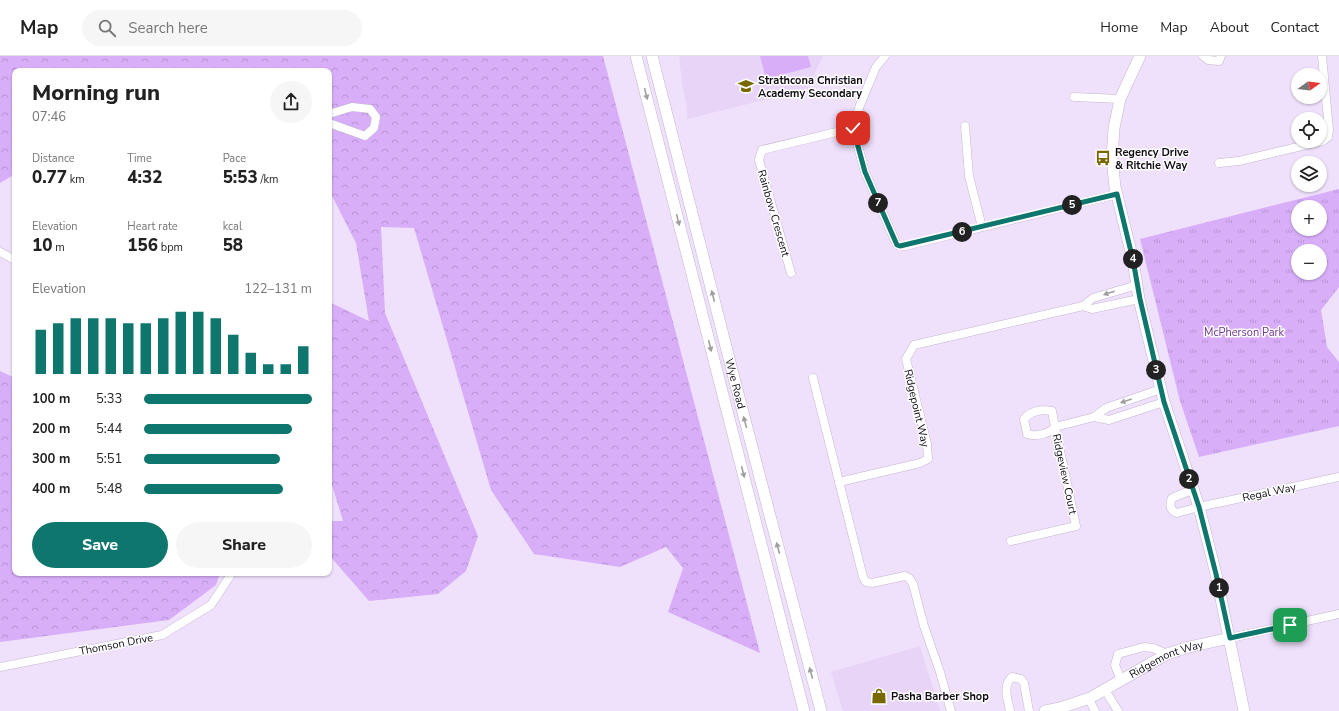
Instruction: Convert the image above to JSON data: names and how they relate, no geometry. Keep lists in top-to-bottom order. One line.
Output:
{"streets":{"main road":["Wye Road","Ridgemont Way"],"street":["Rainbow Crescent","Ridgepoint Way","Ridgeview Court","Regal Way","Thomson Drive"]},"parks":["McPherson Park"],"places":{"school or university":["Strathcona Christian Academy Secondary"],"bus stop":["Regency Drive & Ritchie Way"],"shop":["Pasha Barber Shop"]},"north":"right","page":{"header":"Map","search":"Search here","nav":["Home","Map","About","Contact"],"map_buttons":["+","−"],"heading":["Morning run","07:46"],"stats":[["Distance","0.77 km"],["Time","4:32"],["Pace","5:53 /km"],["Elevation","10 m"],["Heart rate","156 bpm"],["kcal","58"]],"pins":["7","5","6","4","3","2","1"],"chart":["Elevation","122–131 m"],"list":[{"name":"100 m","note":"5:33"},{"name":"200 m","note":"5:44"},{"name":"300 m","note":"5:51"},{"name":"400 m","note":"5:48"}],"buttons":["Save","Share"]}}
